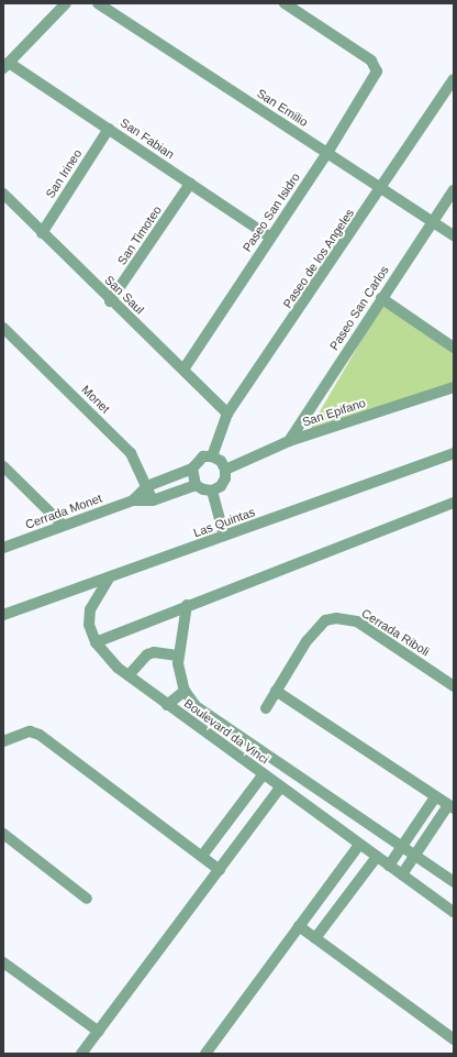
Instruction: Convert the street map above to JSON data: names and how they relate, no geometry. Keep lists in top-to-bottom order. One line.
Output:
{"streets":{"street":["San Emilio","San Fabian","San Irineo","Paseo San Isidro","San Timoteo","Paseo de los Angeles","San Saul","Paseo San Carlos","Monet","San Epifano","Cerrada Monet","Las Quintas","Cerrada Riboli","Boulevard da Vinci"]},"crossings":[["San Emilio","Paseo San Isidro"],["San Emilio","Paseo de los Angeles"],["San Emilio","Paseo San Carlos"],["San Fabian","San Irineo"],["San Fabian","Paseo San Isidro"],["San Fabian","San Timoteo"],["San Irineo","San Saul"],["Paseo San Isidro","San Saul"],["San Timoteo","San Saul"],["Paseo de los Angeles","San Saul"],["Paseo de los Angeles","San Epifano"],["Paseo San Carlos","San Epifano"]]}
